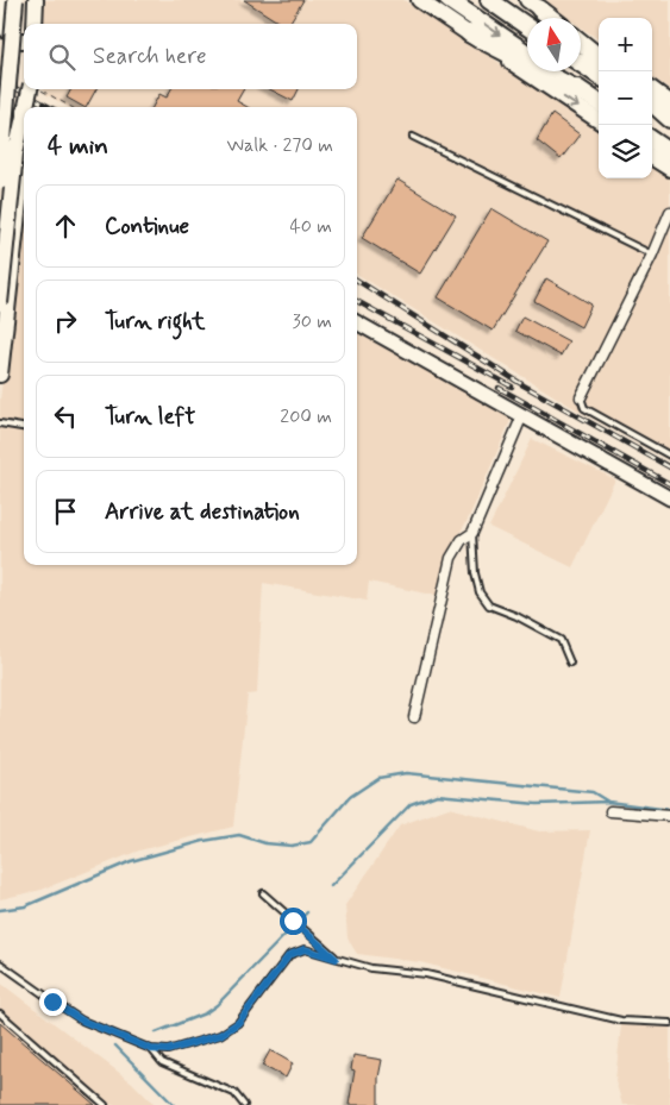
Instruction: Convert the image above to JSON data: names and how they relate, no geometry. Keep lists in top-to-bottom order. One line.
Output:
{"north":"top","page":{"map_buttons":["+","−"],"search":"Search here","heading":["4 min","Walk · 270 m"],"list":[["Continue","40 m"],["Turn right","30 m"],["Turn left","200 m"],"Arrive at destination"]}}
